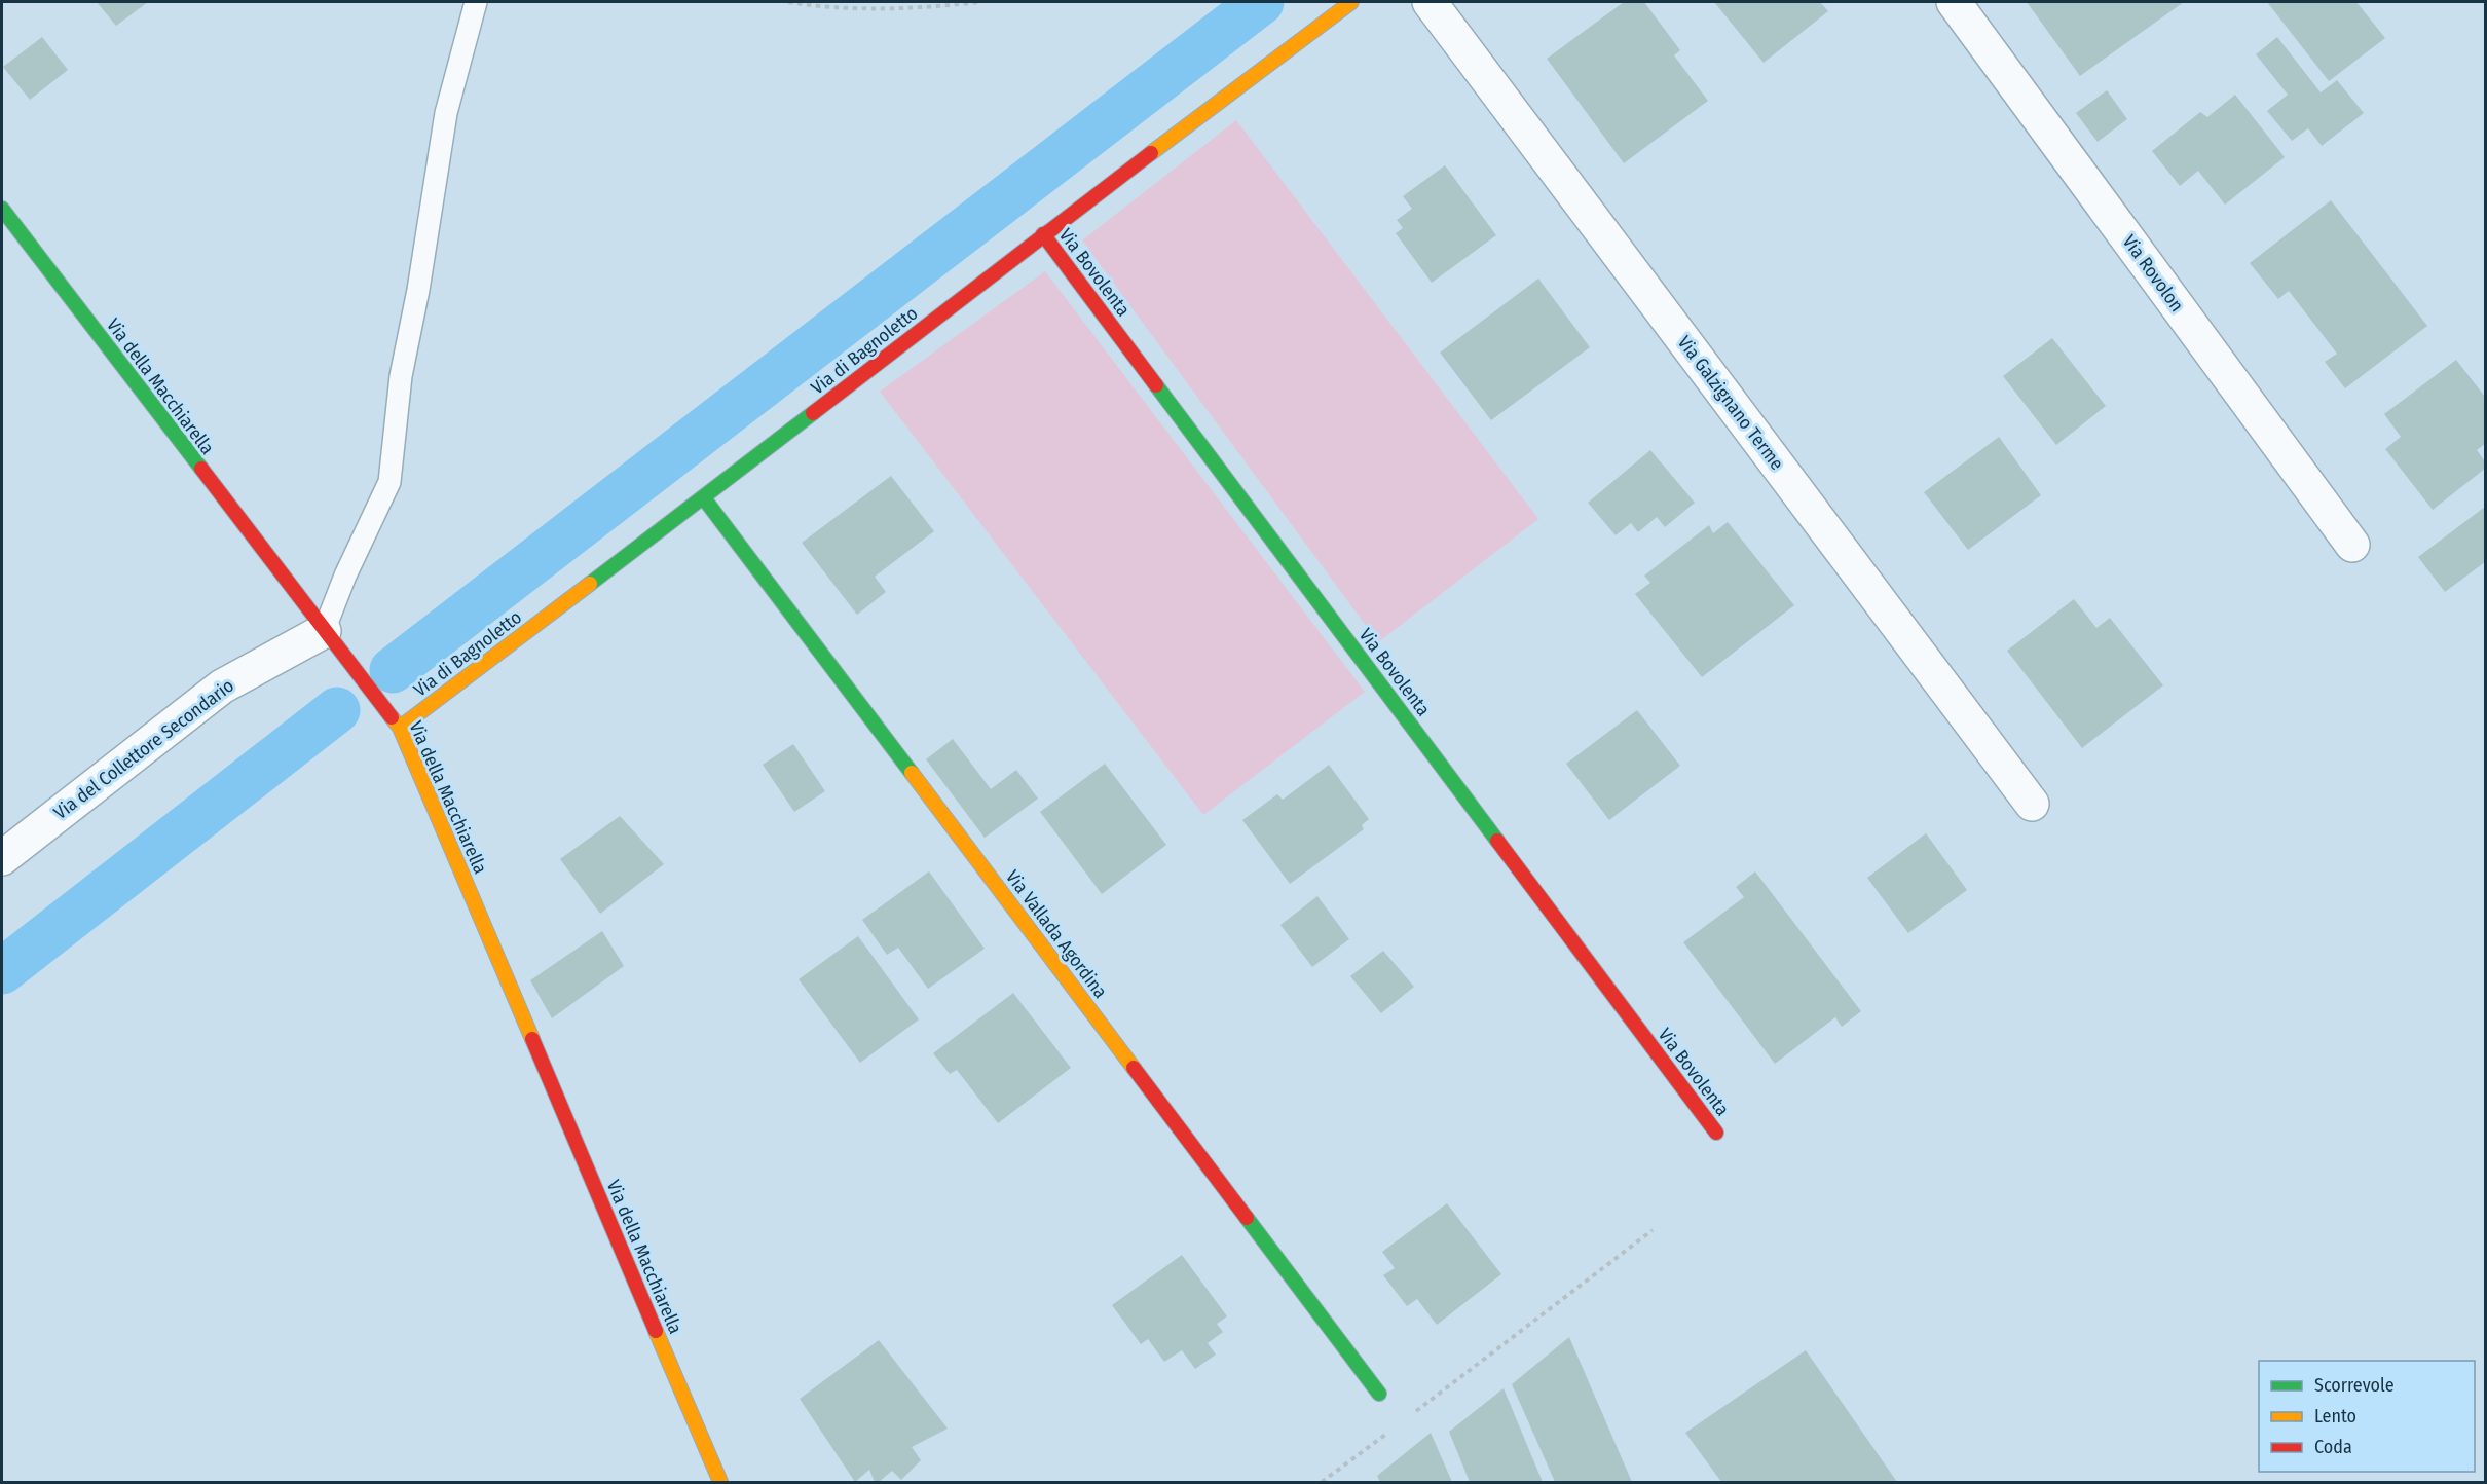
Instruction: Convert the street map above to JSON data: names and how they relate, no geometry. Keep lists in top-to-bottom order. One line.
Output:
{"streets":{"street":["Via Bovolenta","Via Rovolon","Via di Bagnoletto","Via della Macchiarella","Via Galzignano Terme","Via del Collettore Secondario","Via Vallada Agordina"]},"crossings":[["Via Bovolenta","Via di Bagnoletto"],["Via di Bagnoletto","Via della Macchiarella"],["Via di Bagnoletto","Via Vallada Agordina"],["Via della Macchiarella","Via del Collettore Secondario"]],"legend":["Scorrevole","Lento","Coda"]}
